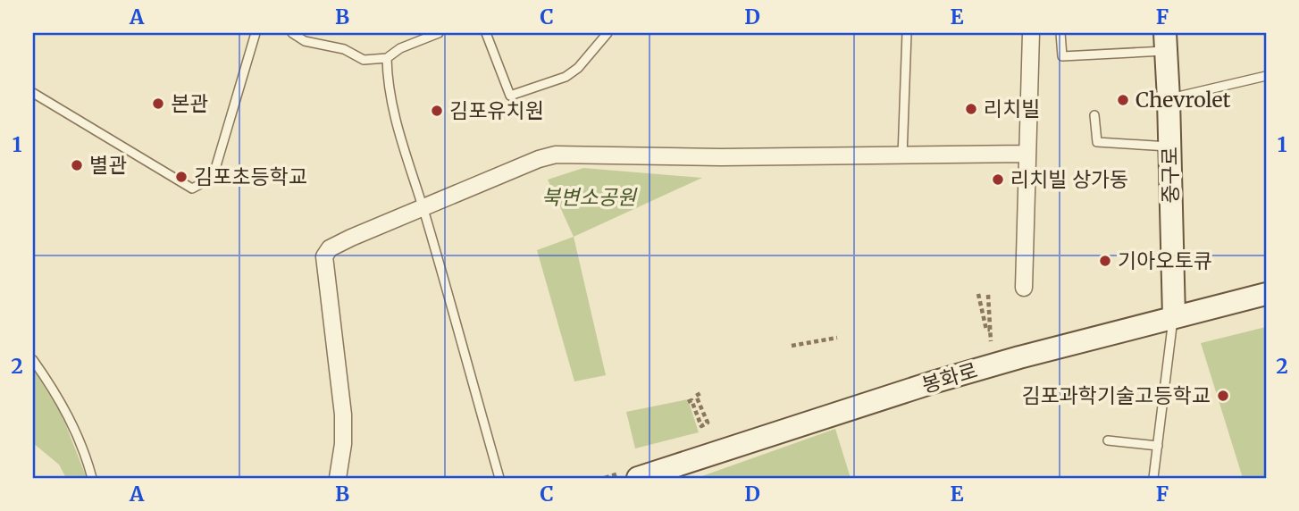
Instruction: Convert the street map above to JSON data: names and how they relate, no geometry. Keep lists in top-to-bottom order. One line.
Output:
{"streets":{"street":["중구로","봉화로"]},"crossings":[["중구로","봉화로"]],"parks":["북변소공원"],"places":["Chevrolet","본관","리치빌","김포유치원","별관","김포초등학교","리치빌 상가동","기아오토큐","김포과학기술고등학교"],"grid":{"columns":["A","B","C","D","E","F"],"rows":["1","2"]}}
